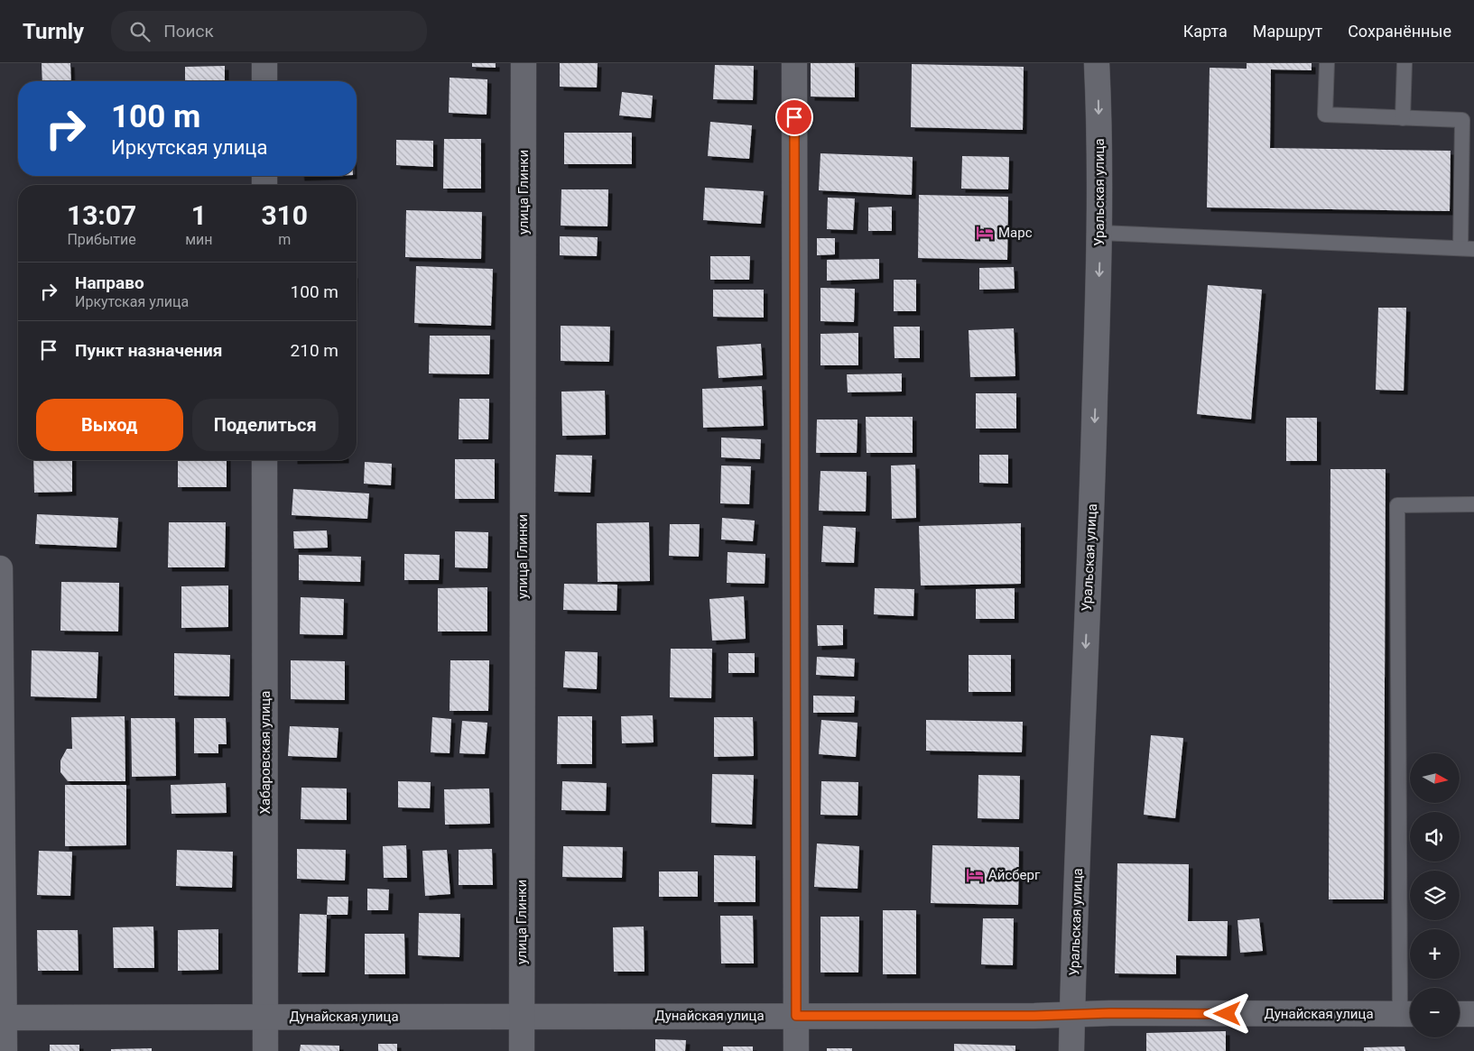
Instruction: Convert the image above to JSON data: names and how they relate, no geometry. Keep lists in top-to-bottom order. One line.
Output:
{"streets":{"street":["улица Глинки","Уральская улица","Хабаровская улица","Дунайская улица"]},"crossings":[["улица Глинки","Дунайская улица"],["Уральская улица","Дунайская улица"],["Хабаровская улица","Дунайская улица"]],"one_way":["Уральская улица"],"places":{"hotel":["Марс","Айсберг"]},"north":"right","page":{"header":"Turnly","search":"Поиск","nav":["Карта","Маршрут","Сохранённые"],"turn":["100 m","Иркутская улица"],"eta":["13:07","Прибытие","1","мин","310","m"],"list":[{"name":"Направо","note":"Иркутская улица","value":"100 m"},{"name":"Пункт назначения","value":"210 m"}],"buttons":["Выход","Поделиться"],"map_buttons":["+","−"]}}
